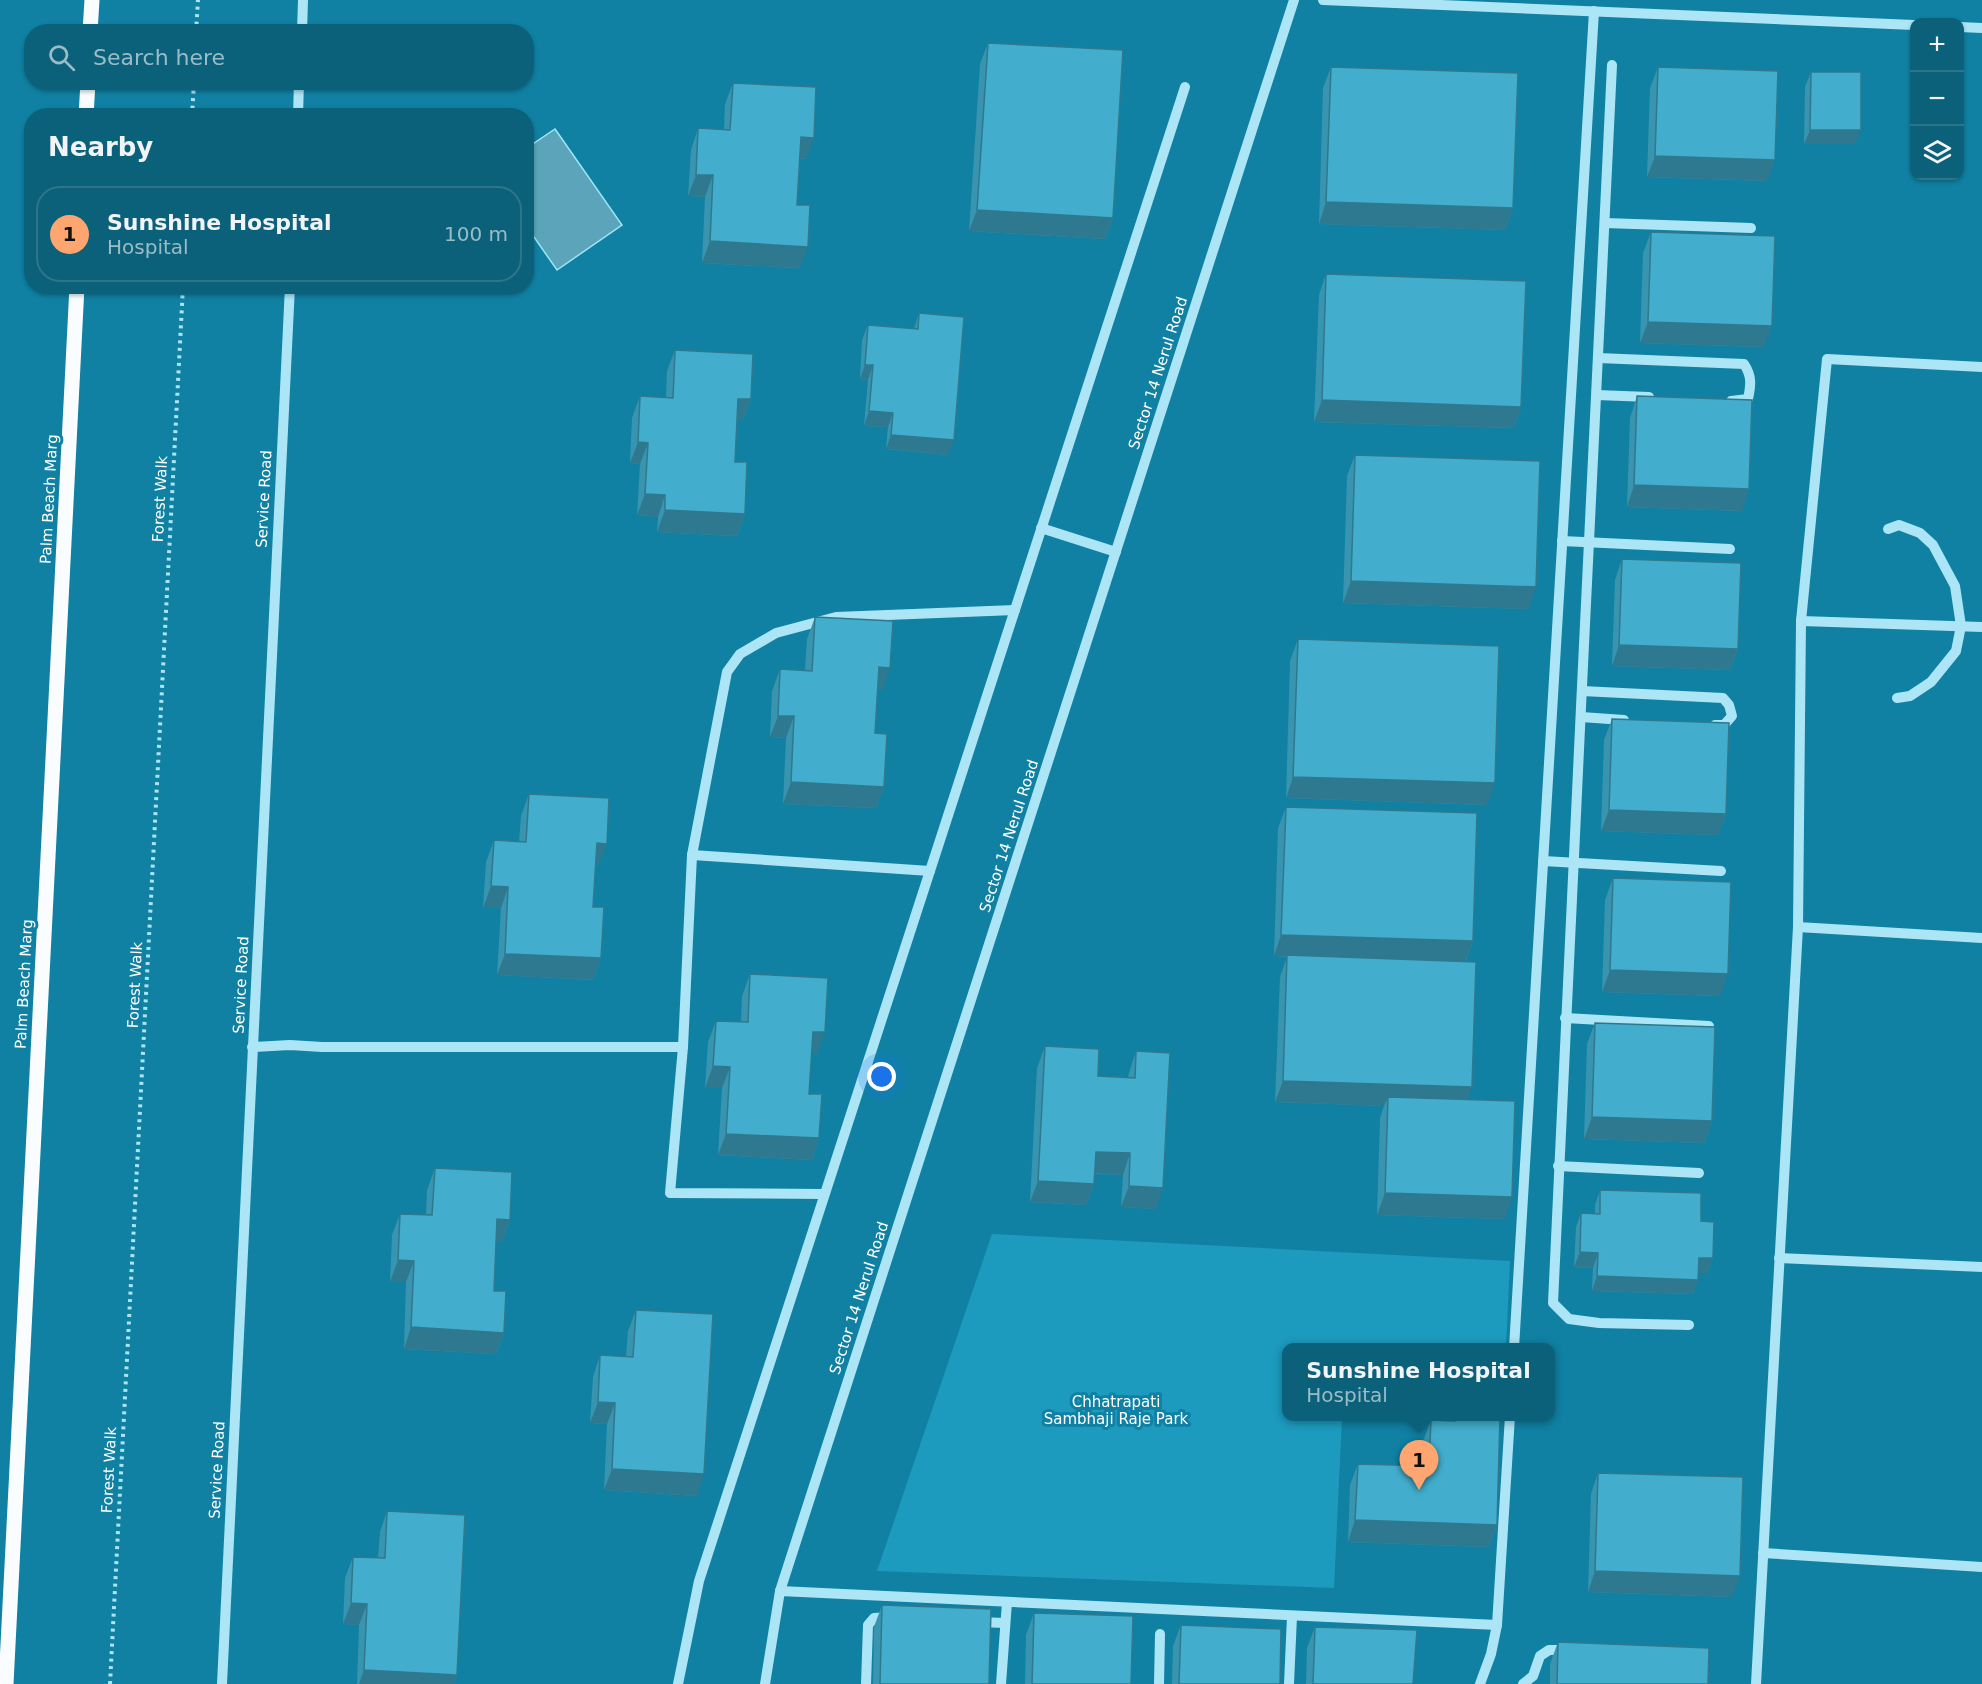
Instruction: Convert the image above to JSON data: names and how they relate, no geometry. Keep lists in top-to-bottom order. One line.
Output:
{"streets":{"main road":["Palm Beach Marg"],"street":["Sector 14 Nerul Road","Service Road"],"path":["Forest Walk"]},"parks":["Chhatrapati Sambhaji Raje Park"],"page":{"map_buttons":["+","−"],"search":"Search here","heading":"Nearby","list":[{"mark":"1","name":"Sunshine Hospital","note":"Hospital","value":"100 m"}],"popup":["Sunshine Hospital","Hospital"],"pins":"1"}}
